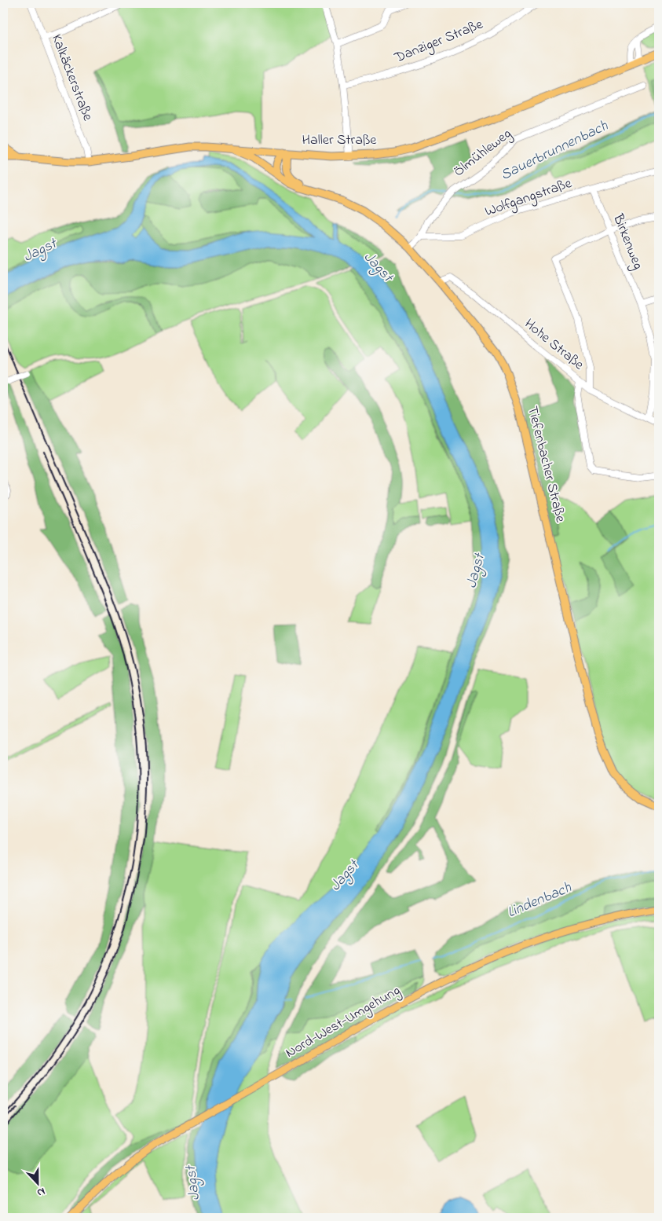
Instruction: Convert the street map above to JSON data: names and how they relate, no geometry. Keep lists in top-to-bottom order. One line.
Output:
{"streets":{"main road":["Haller Straße","Tiefenbacher Straße","Nord-West-Umgehung"],"street":["Danziger Straße","Kalkäckerstraße","Ölmühleweg","Wolfgangstraße","Birkenweg","Hohe Straße"]},"crossings":[["Kalkäckerstraße","Haller Straße"],["Haller Straße","Tiefenbacher Straße"],["Ölmühleweg","Wolfgangstraße"],["Wolfgangstraße","Birkenweg"],["Birkenweg","Hohe Straße"],["Hohe Straße","Tiefenbacher Straße"]],"water":["Sauerbrunnenbach","Jagst","Lindenbach"],"north":"bottom"}
